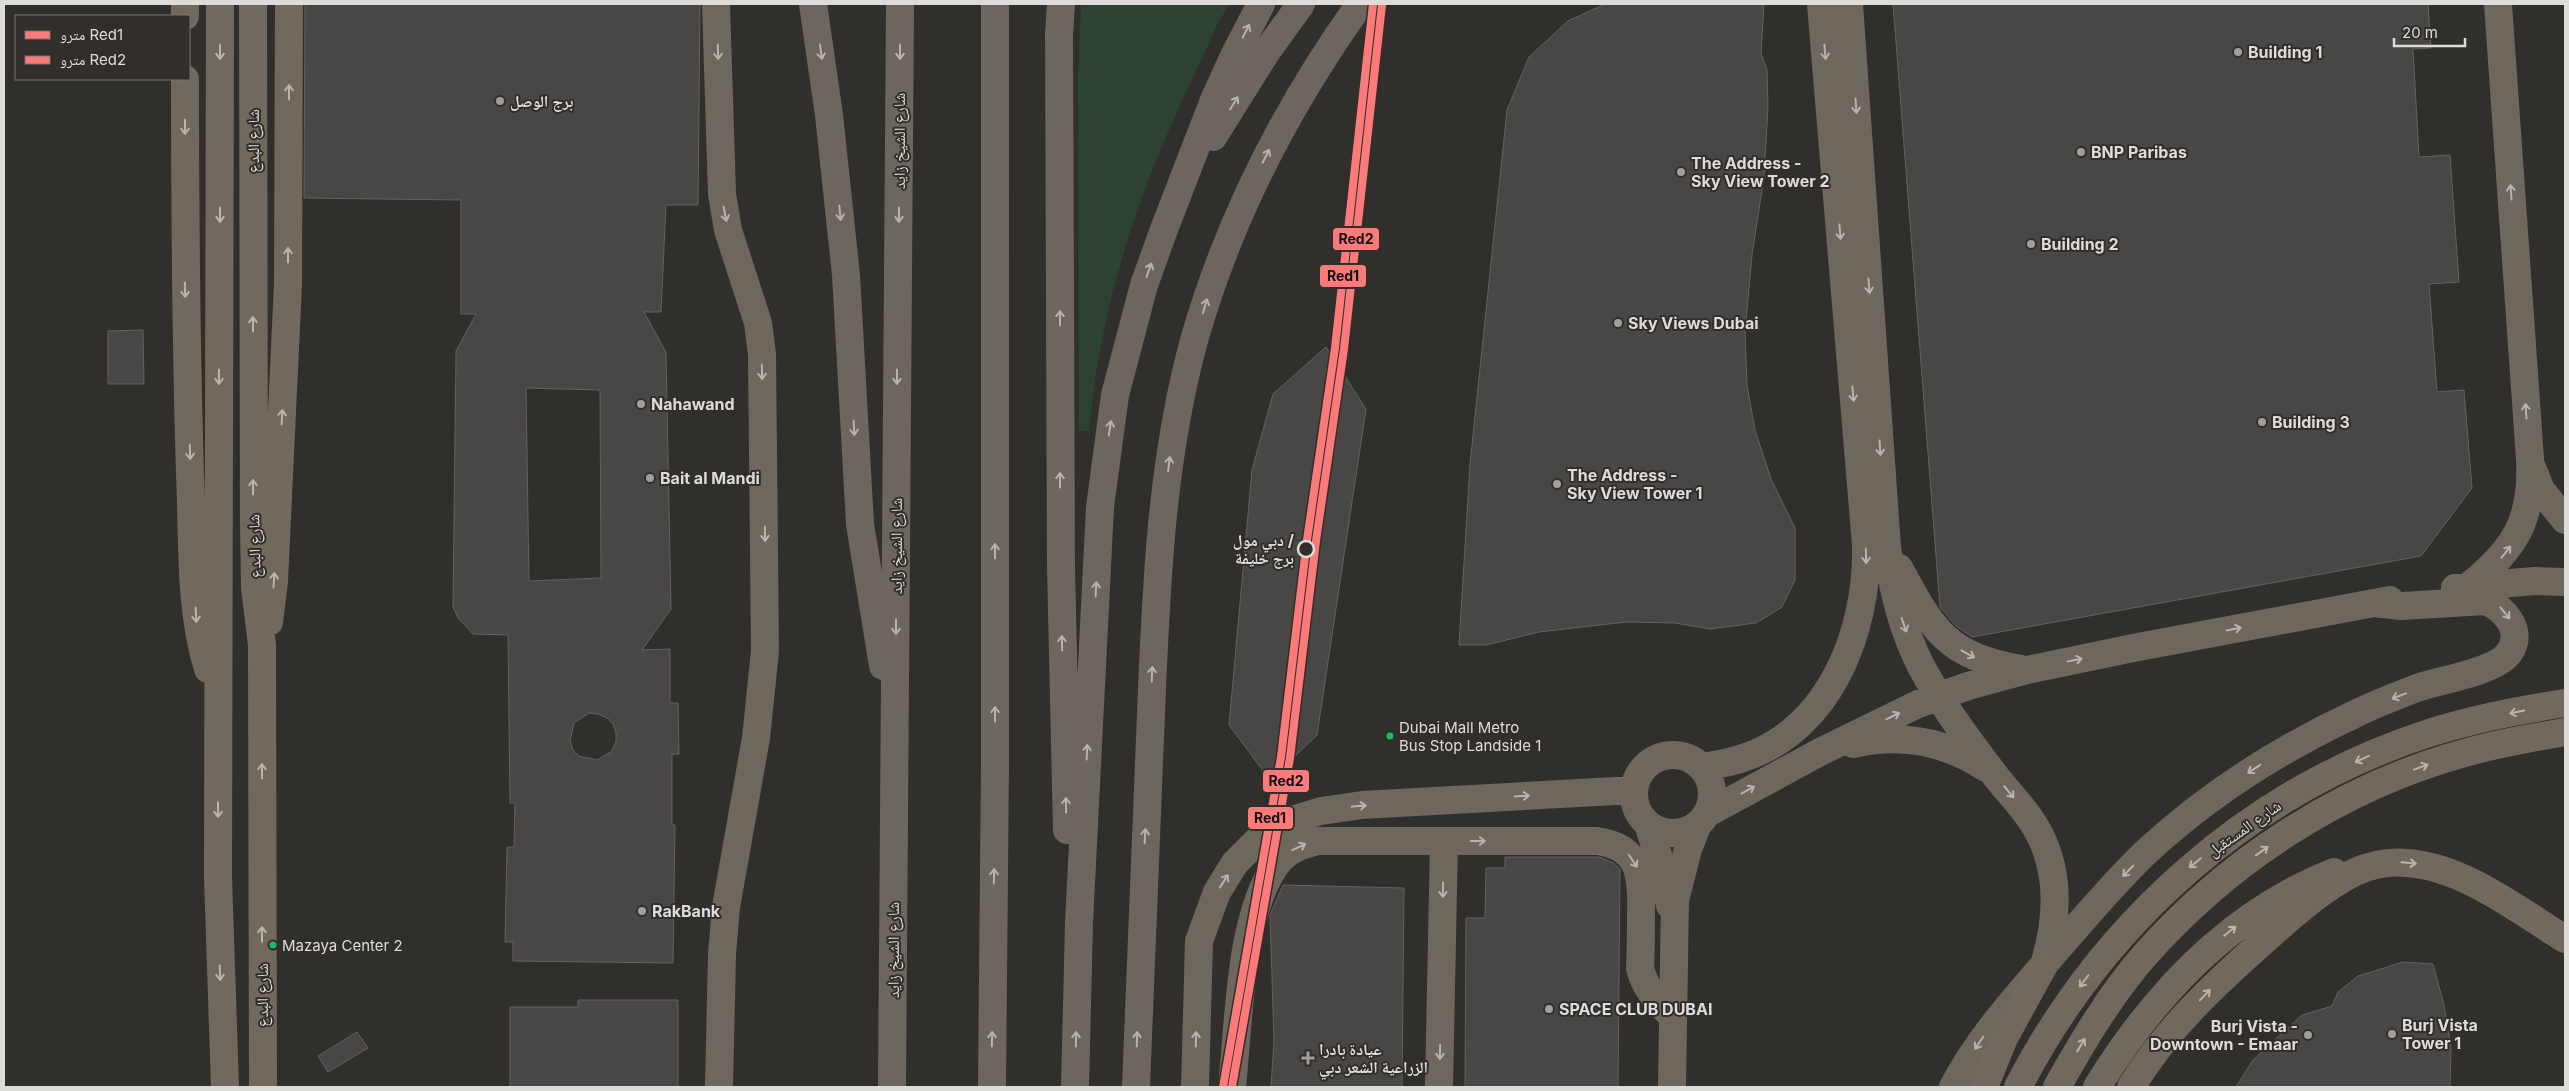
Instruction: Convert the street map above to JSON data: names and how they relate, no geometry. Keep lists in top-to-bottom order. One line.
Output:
{"streets":{"highway":["شارع الشيخ زايد"],"main road":["شارع البدع","شارع المستقبل"]},"places":{"other":["Building 1","برج الوصل","BNP Paribas","The Address - Sky View Tower 2","Building 2","Sky Views Dubai","Nahawand","Building 3","Bait al Mandi","The Address - Sky View Tower 1","دبي مول / برج خليفة","Dubai Mall Metro Bus Stop Landside 1","RakBank","Mazaya Center 2","SPACE CLUB DUBAI","Burj Vista Tower 1","Burj Vista - Downtown - Emaar"],"health":["عيادة بادرا الزراعية الشعر دبي"]},"lines":["metro line Red1","metro line Red2"],"legend":["مترو Red1","مترو Red2"],"scale_bar":"20 m"}
